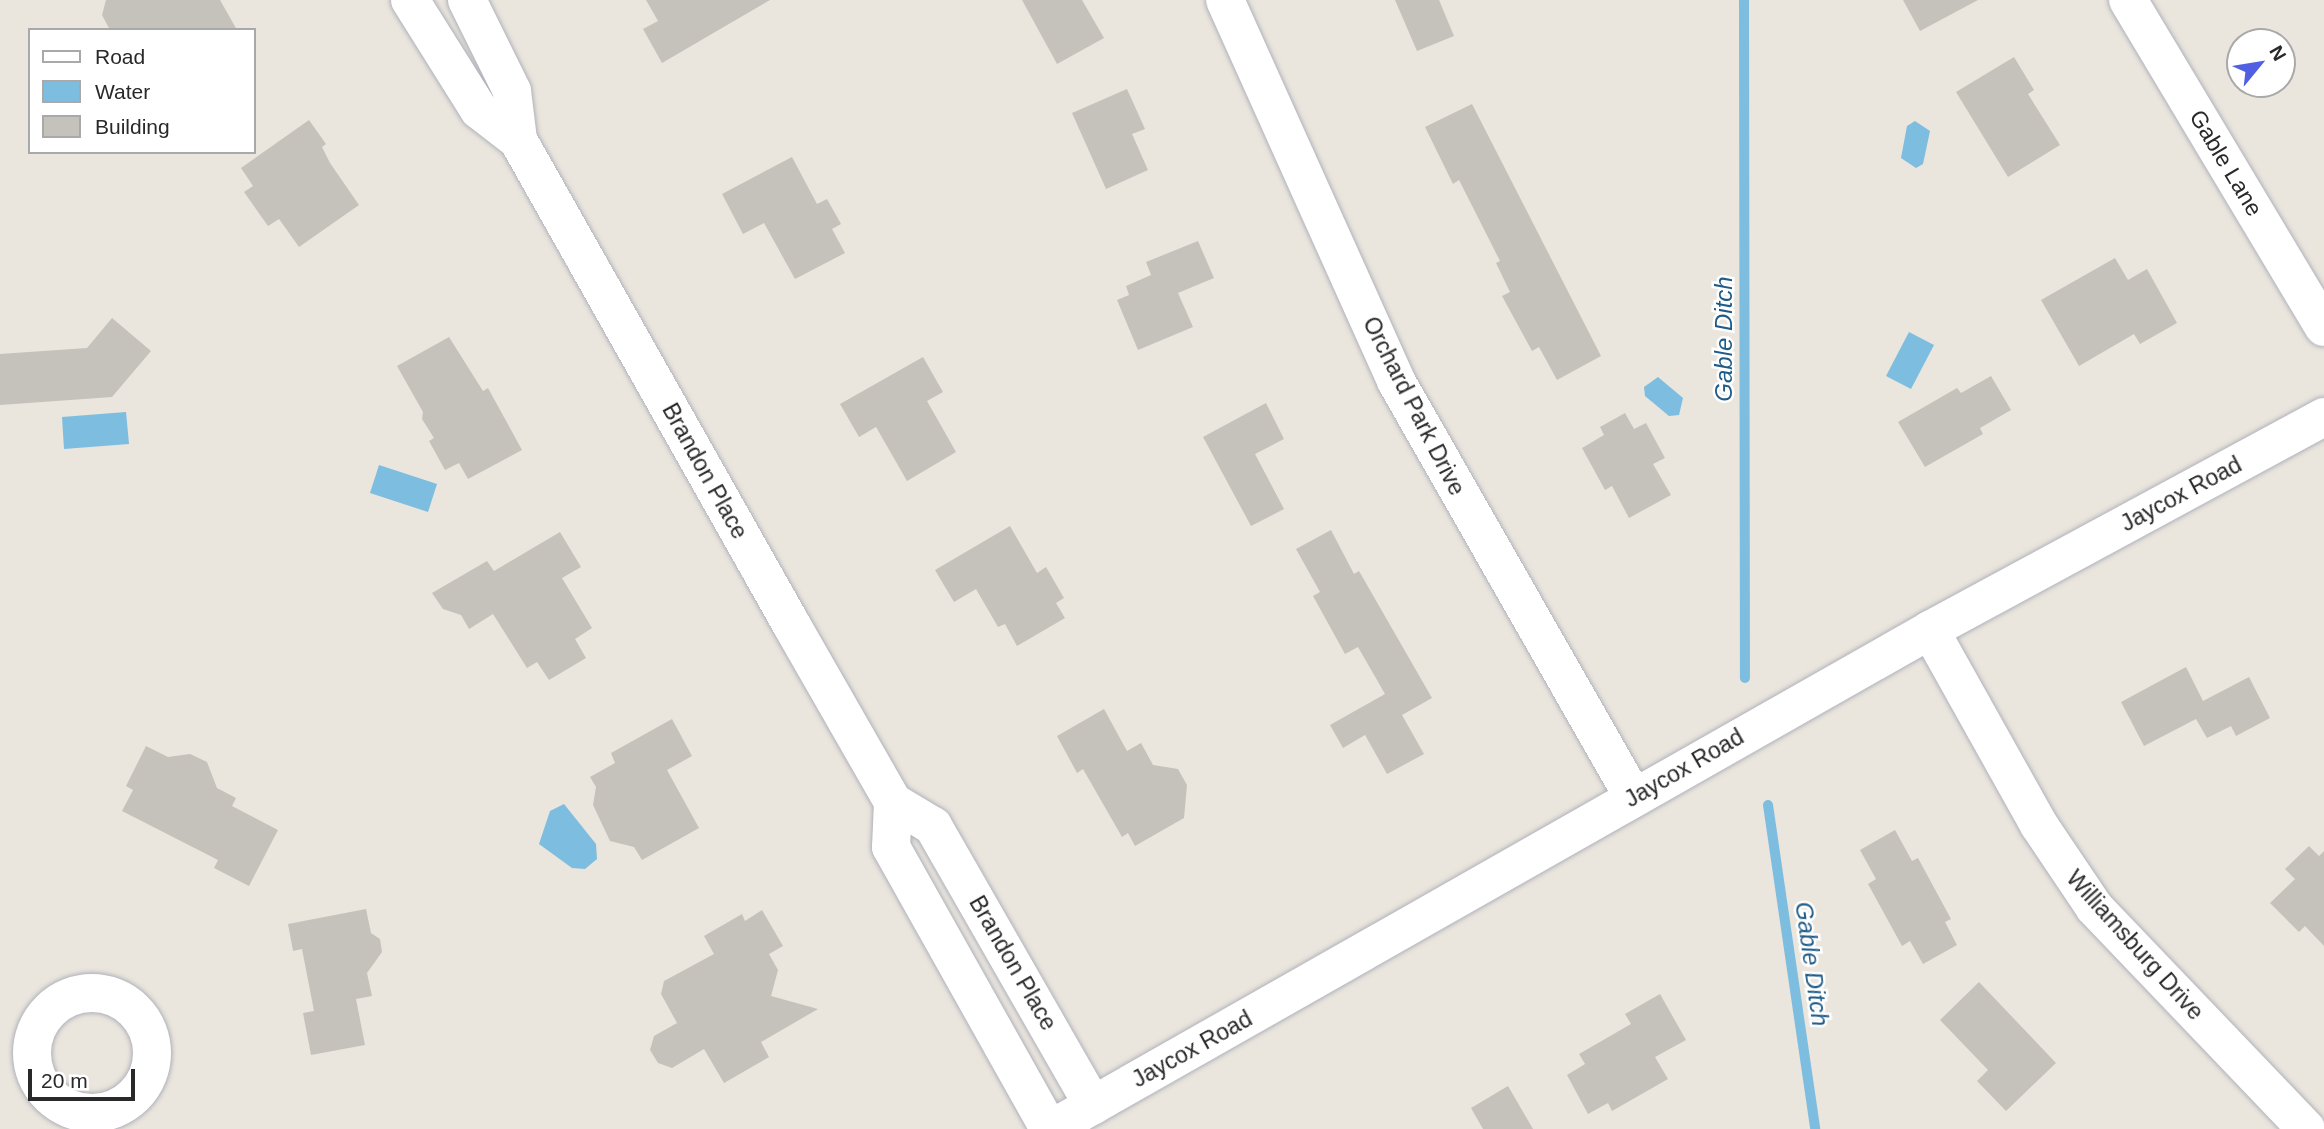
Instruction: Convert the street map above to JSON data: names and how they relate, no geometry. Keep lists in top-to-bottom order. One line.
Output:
{"streets":{"street":["Gable Lane","Orchard Park Drive","Brandon Place","Jaycox Road","Williamsburg Drive"]},"crossings":[["Orchard Park Drive","Jaycox Road"],["Brandon Place","Jaycox Road"],["Jaycox Road","Williamsburg Drive"]],"water":["Gable Ditch"],"legend":["Road","Water","Building"],"scale_bar":"20 m","north":"top right"}
